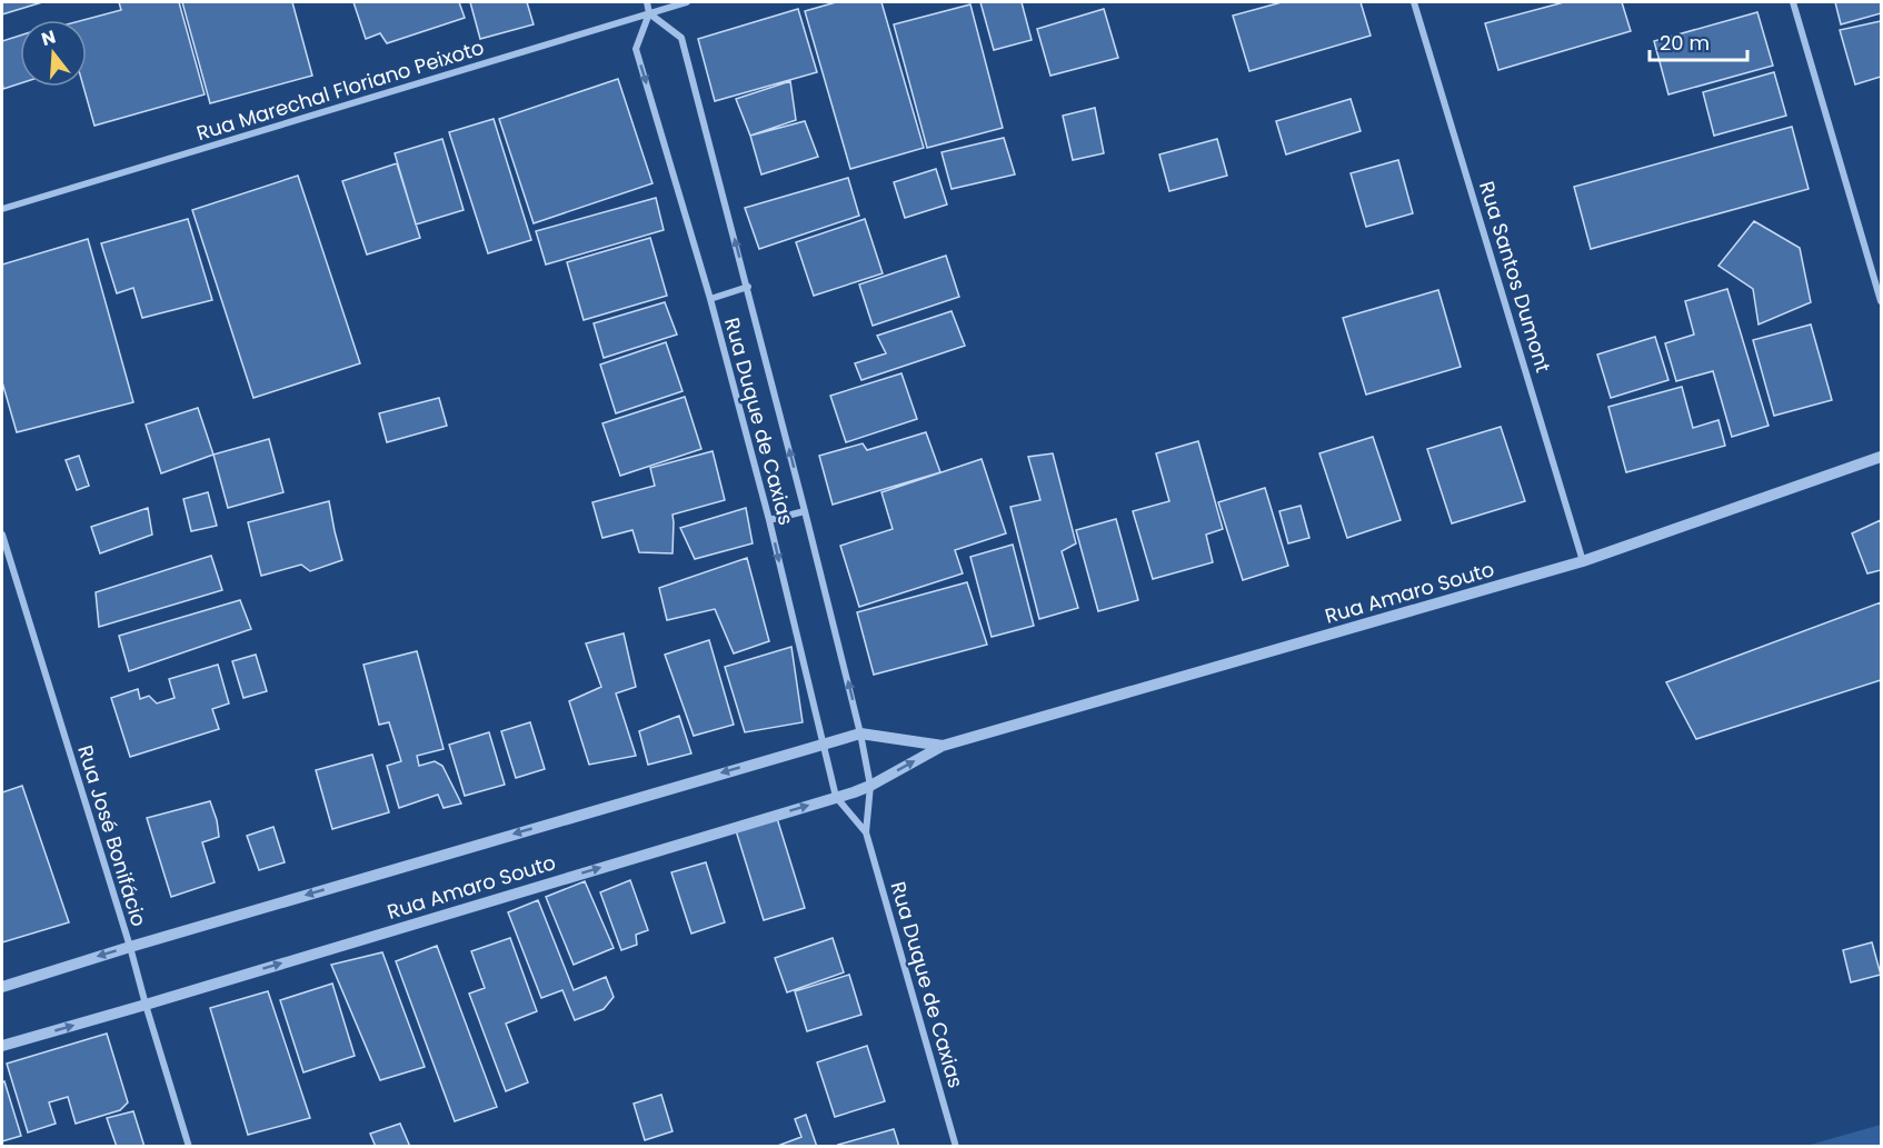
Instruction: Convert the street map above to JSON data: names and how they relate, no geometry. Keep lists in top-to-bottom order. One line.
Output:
{"streets":{"street":["Rua Marechal Floriano Peixoto","Rua Santos Dumont","Rua Duque de Caxias","Rua Amaro Souto","Rua José Bonifácio"]},"crossings":[["Rua Marechal Floriano Peixoto","Rua Duque de Caxias"],["Rua Santos Dumont","Rua Amaro Souto"],["Rua Duque de Caxias","Rua Amaro Souto"],["Rua Amaro Souto","Rua José Bonifácio"]],"scale_bar":"20 m","north":"top"}
